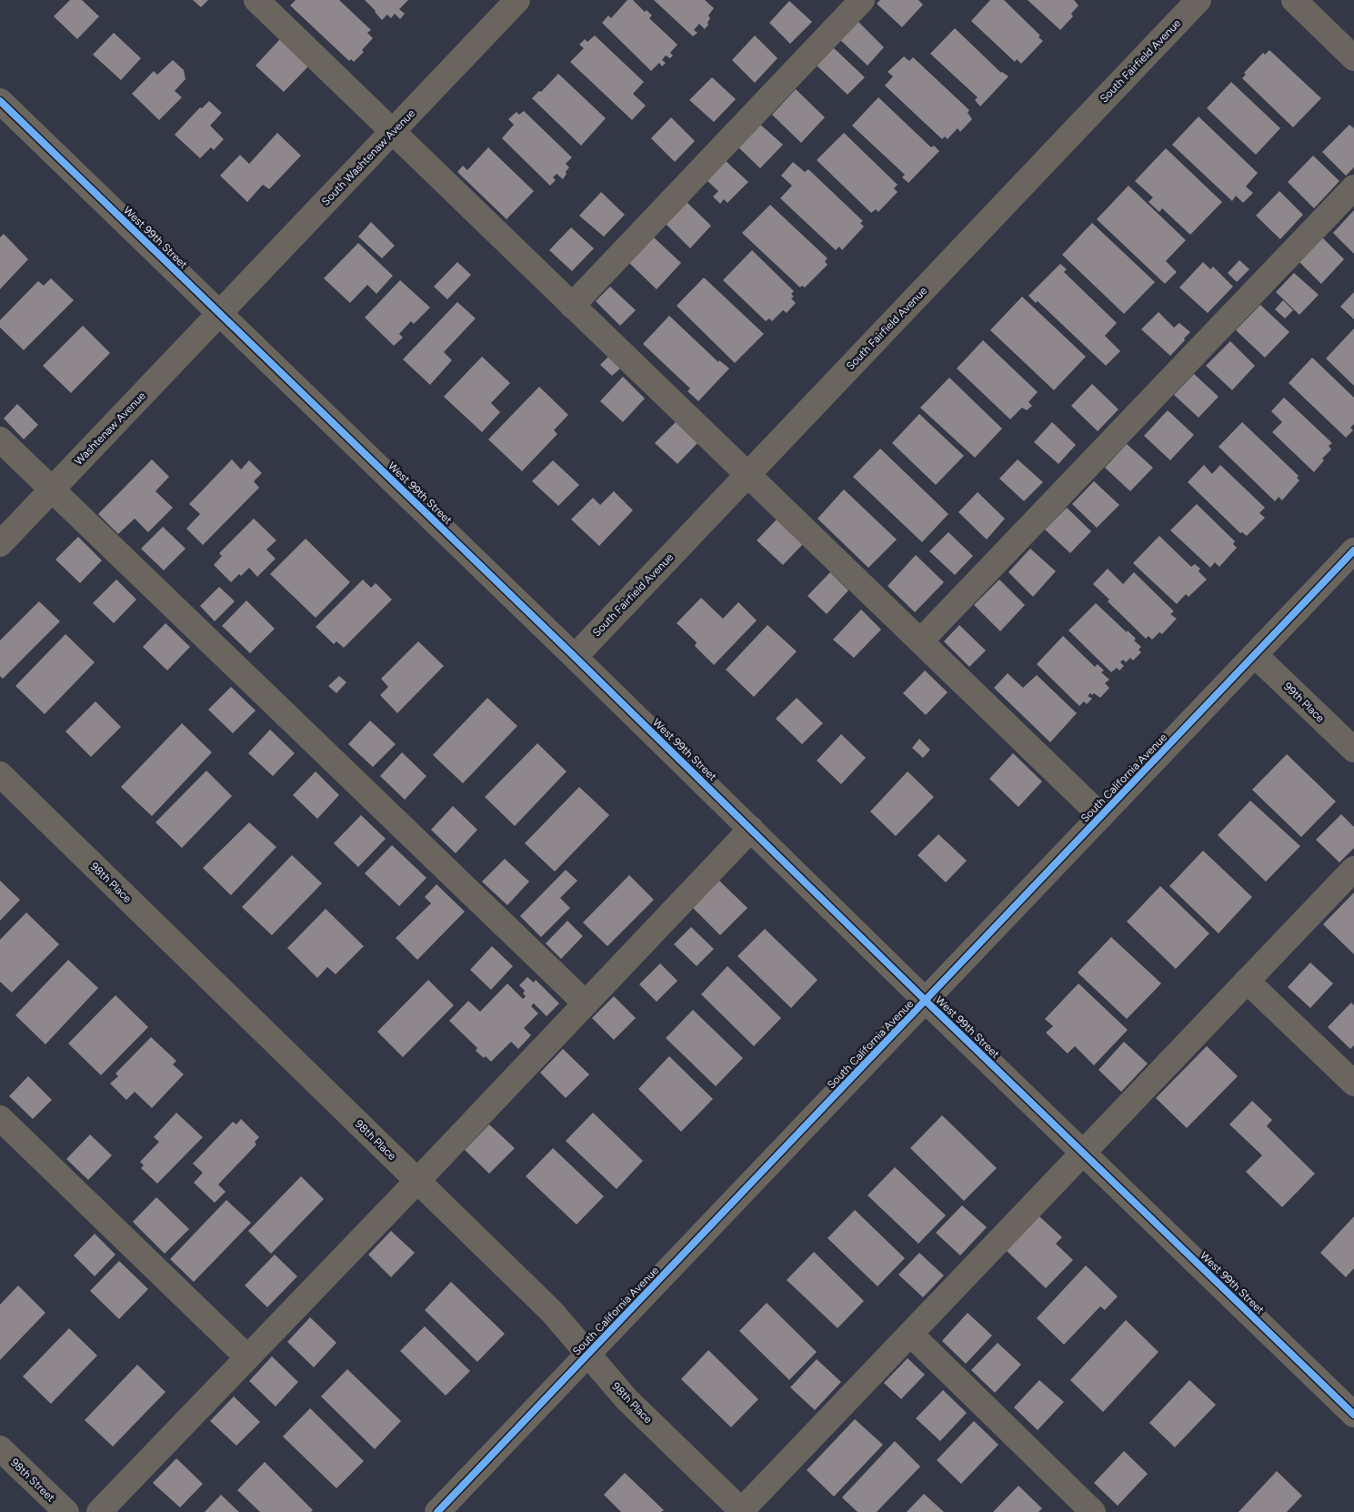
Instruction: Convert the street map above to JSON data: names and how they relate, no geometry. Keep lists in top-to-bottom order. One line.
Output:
{"streets":{"street":["South Fairfield Avenue","South Washtenaw Avenue","West 99th Street","Washtenaw Avenue","99th Place","South California Avenue","98th Place","98th Street"]},"crossings":[["South Fairfield Avenue","West 99th Street"],["South Washtenaw Avenue","West 99th Street"],["South Washtenaw Avenue","Washtenaw Avenue"],["West 99th Street","Washtenaw Avenue"],["West 99th Street","South California Avenue"],["99th Place","South California Avenue"],["South California Avenue","98th Place"]]}
